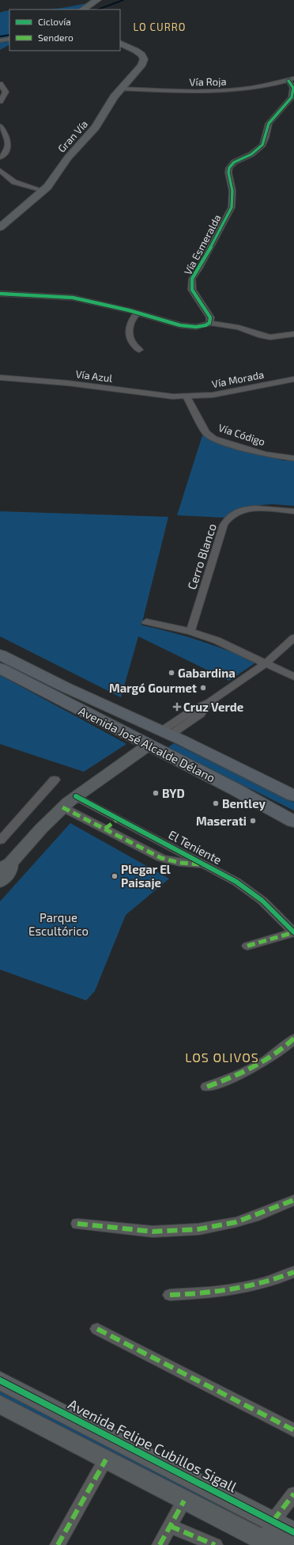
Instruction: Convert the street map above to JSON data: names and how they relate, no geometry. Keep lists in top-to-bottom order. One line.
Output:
{"streets":{"main road":["Gran Vía","Avenida José Alcalde Délano","Avenida Felipe Cubillos Sigall"],"street":["Vía Roja","Vía Esmeralda","Vía Azul","Vía Morada","Vía Código","Cerro Blanco","El Teniente"]},"crossings":[["Vía Roja","Gran Vía"],["Vía Roja","Vía Esmeralda"],["Vía Azul","Vía Morada"],["Vía Azul","Vía Código"],["Vía Morada","Vía Código"]],"districts":["LO CURRO","LOS OLIVOS"],"parks":["Parque Escultórico"],"places":{"other":["Gabardina","Margó Gourmet","BYD","Bentley","Maserati","Plegar El Paisaje"],"health":["Cruz Verde"]},"legend":["Ciclovía","Sendero"]}
